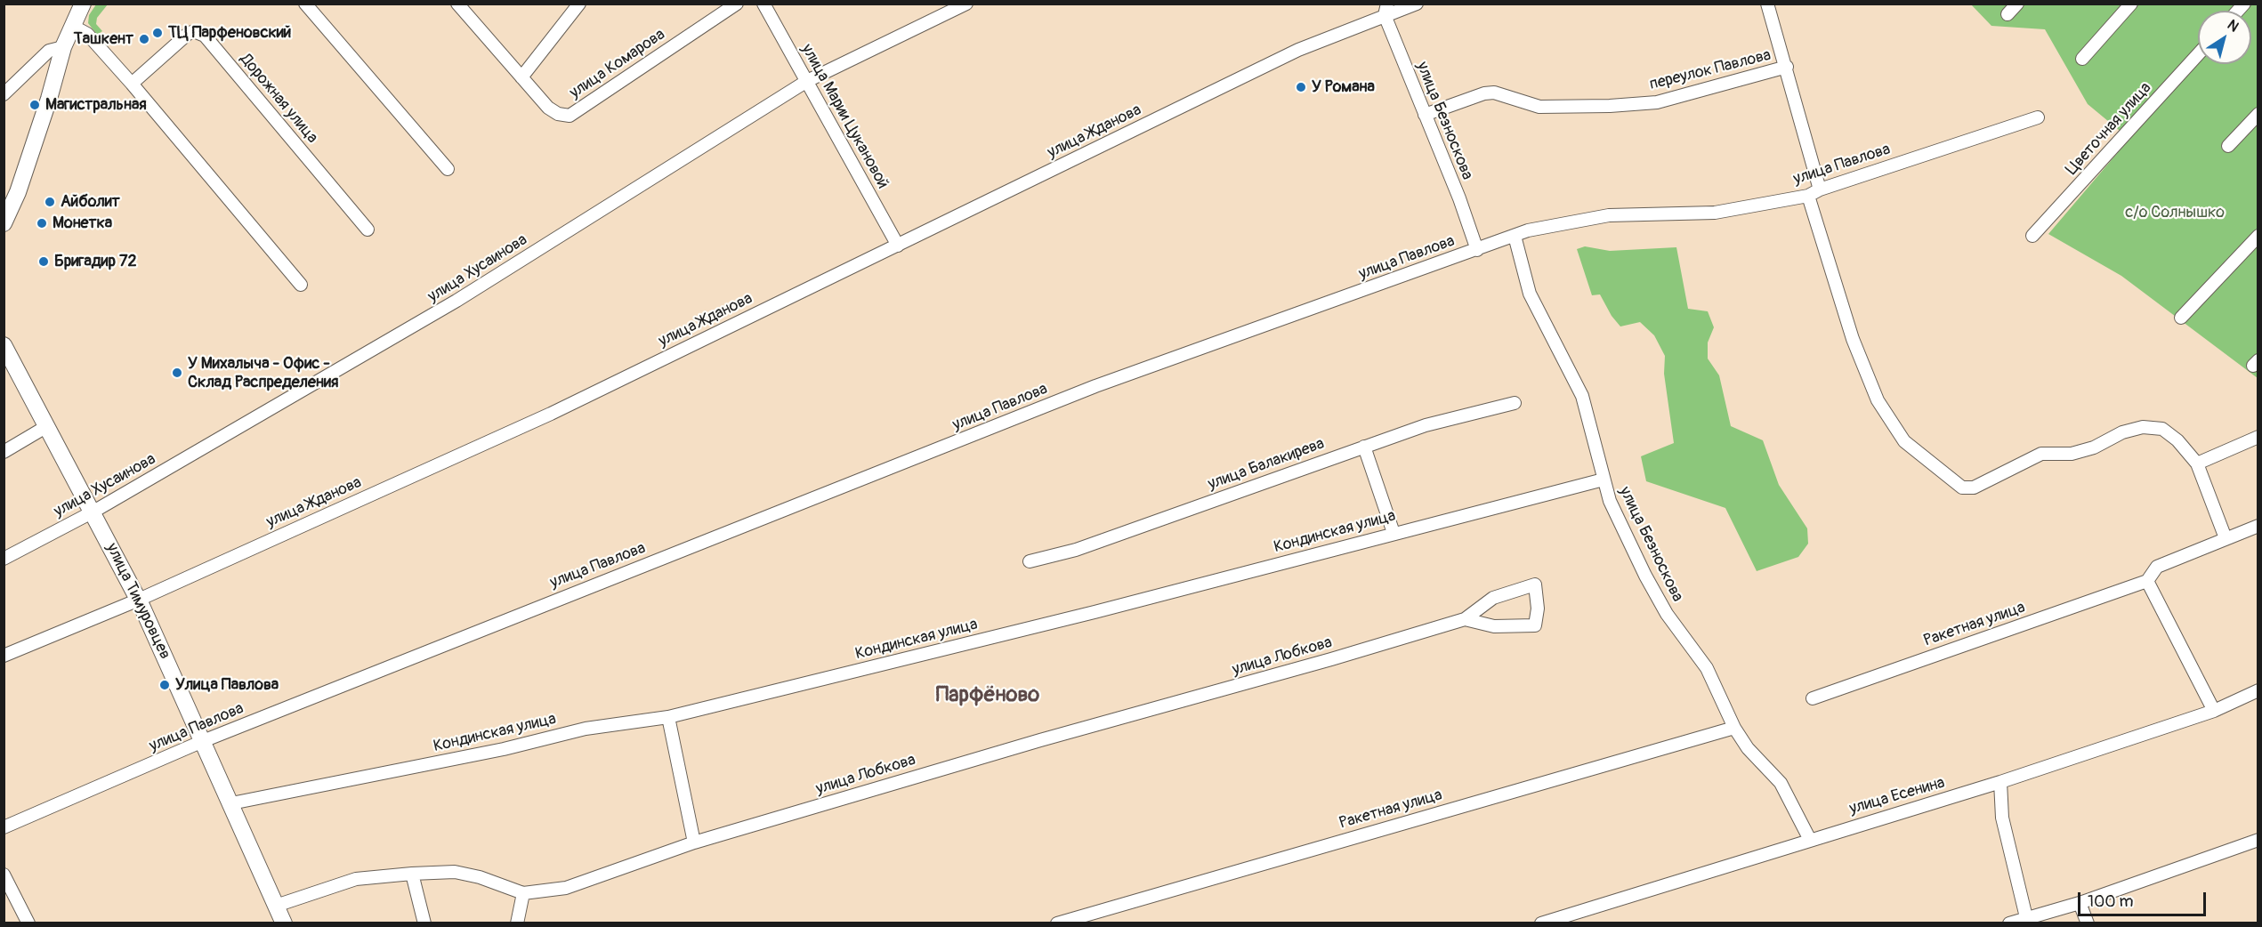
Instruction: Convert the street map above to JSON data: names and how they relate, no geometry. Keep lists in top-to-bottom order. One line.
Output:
{"streets":{"main road":["улица Тимуровцев"],"street":["улица Комарова","переулок Павлова","Дорожная улица","улица Марии Цукановой","улица Безноскова","Цветочная улица","улица Жданова","улица Павлова","улица Хусаинова","улица Балакирева","Кондинская улица","Ракетная улица","улица Лобкова","улица Есенина"]},"crossings":[["переулок Павлова","улица Безноскова"],["переулок Павлова","улица Павлова"],["улица Марии Цукановой","улица Жданова"],["улица Марии Цукановой","улица Хусаинова"],["улица Безноскова","улица Жданова"],["улица Безноскова","улица Павлова"],["улица Безноскова","Кондинская улица"],["улица Безноскова","Ракетная улица"],["улица Безноскова","улица Есенина"],["улица Жданова","улица Тимуровцев"],["улица Павлова","улица Тимуровцев"],["улица Хусаинова","улица Тимуровцев"],["Кондинская улица","улица Тимуровцев"],["улица Тимуровцев","улица Лобкова"]],"districts":["Парфёново"],"parks":["с/о Солнышко"],"places":["ТЦ Парфеновский","Ташкент","У Романа","Магистральная","Айболит","Монетка","Бригадир 72","У Михалыча - Офис - Склад Распределения","Улица Павлова"],"scale_bar":"100 m","north":"top right"}
